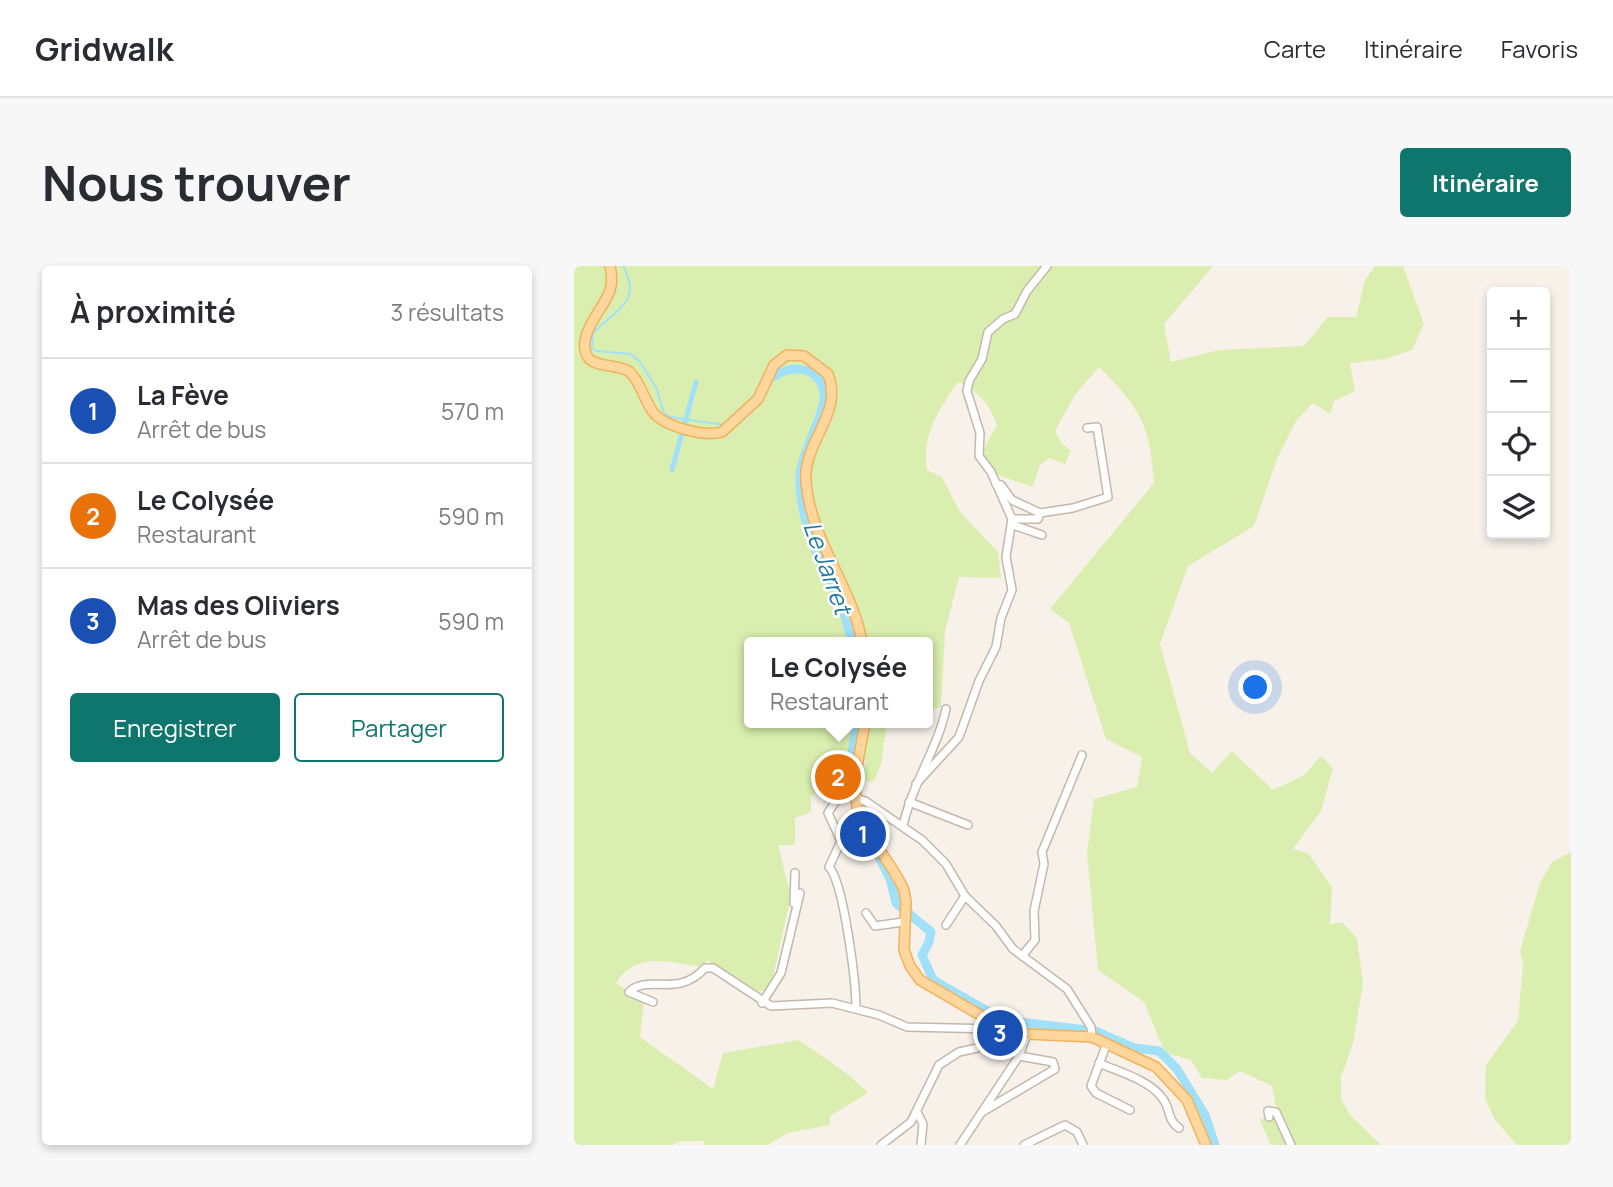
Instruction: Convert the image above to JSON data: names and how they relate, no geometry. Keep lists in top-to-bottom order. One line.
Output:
{"water":["Le Jarret"],"page":{"header":"Gridwalk","nav":["Carte","Itinéraire","Favoris"],"buttons":["Itinéraire",["Enregistrer","Partager"]],"title":"Nous trouver","heading":["À proximité","3 résultats"],"map_buttons":["+","−"],"list":[{"mark":"1","name":"La Fève","note":"Arrêt de bus","value":"570 m"},{"mark":"2","name":"Le Colysée","note":"Restaurant","value":"590 m"},{"mark":"3","name":"Mas des Oliviers","note":"Arrêt de bus","value":"590 m"}],"popup":["Le Colysée","Restaurant"],"pins":["2","1","3"]}}
